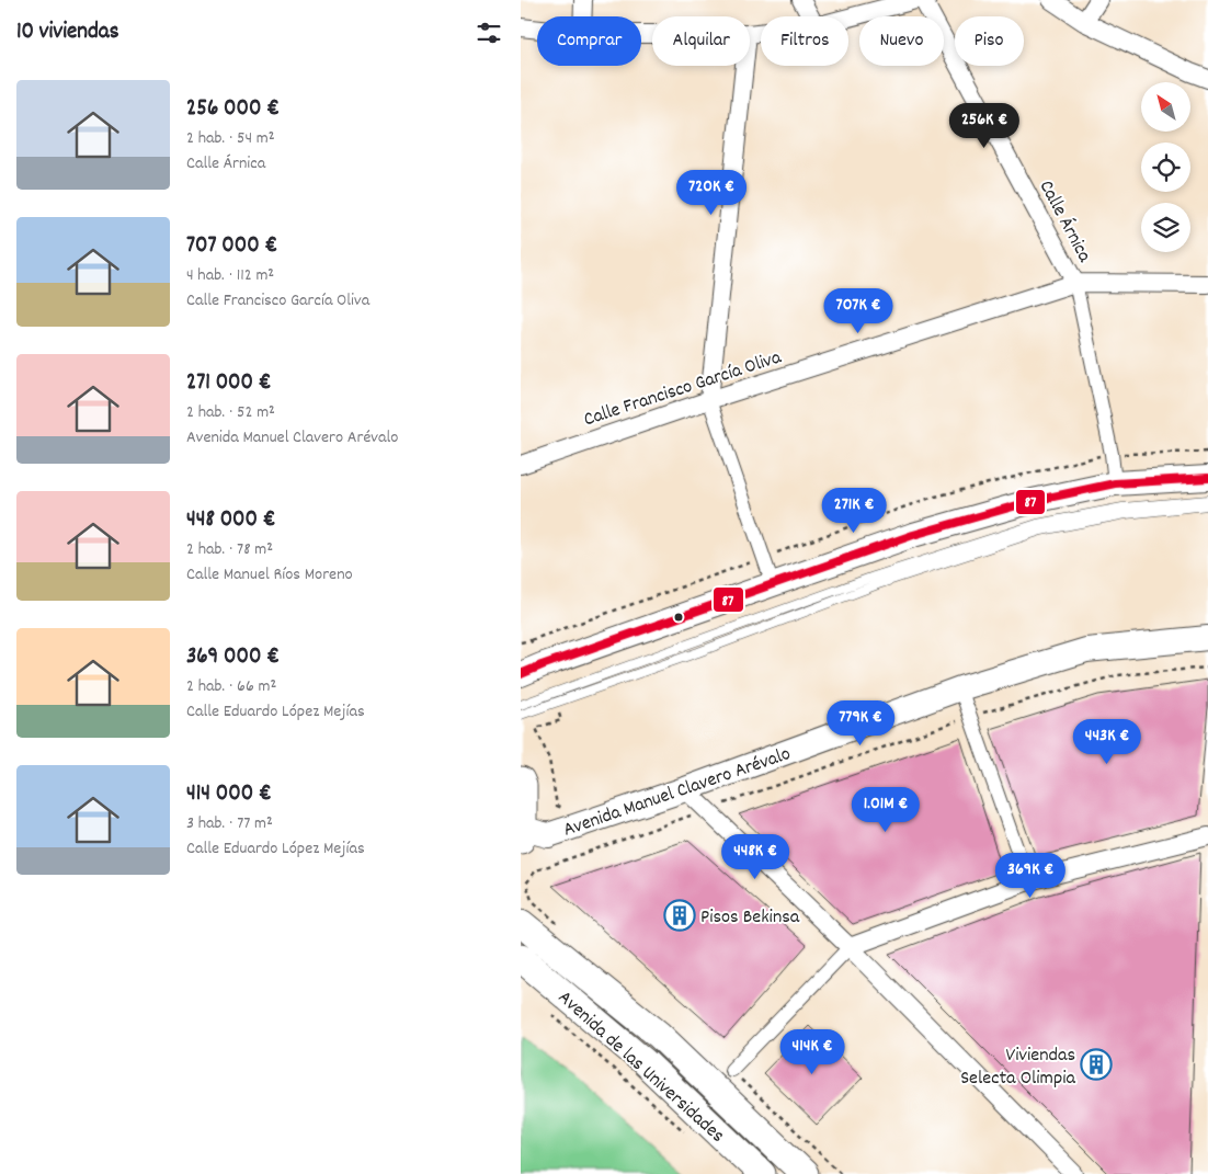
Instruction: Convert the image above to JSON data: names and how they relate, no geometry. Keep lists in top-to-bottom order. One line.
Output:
{"streets":{"main road":["Avenida Manuel Clavero Arévalo","Avenida de las Universidades"],"street":["Calle Árnica","Calle Francisco García Oliva"]},"crossings":[["Calle Árnica","Calle Francisco García Oliva"]],"places":{"building":["Pisos Bekinsa","Viviendas Selecta Olimpia"]},"lines":["transit line 87"],"north":"top left","page":{"heading":"10 viviendas","chip":["Comprar","Alquilar","Filtros","Nuevo","Piso"],"list":[{"name":"256 000 €","note":"2 hab. · 54 m² · Calle Árnica"},{"name":"707 000 €","note":"4 hab. · 112 m² · Calle Francisco García Oliva"},{"name":"271 000 €","note":"2 hab. · 52 m² · Avenida Manuel Clavero Arévalo"},{"name":"448 000 €","note":"2 hab. · 78 m² · Calle Manuel Ríos Moreno"},{"name":"369 000 €","note":"2 hab. · 66 m² · Calle Eduardo López Mejías"},{"name":"414 000 €","note":"3 hab. · 77 m² · Calle Eduardo López Mejías"}],"price":["256K €","720K €","707K €","271K €","779K €","443K €","1.01M €","448K €","369K €","414K €"]}}
